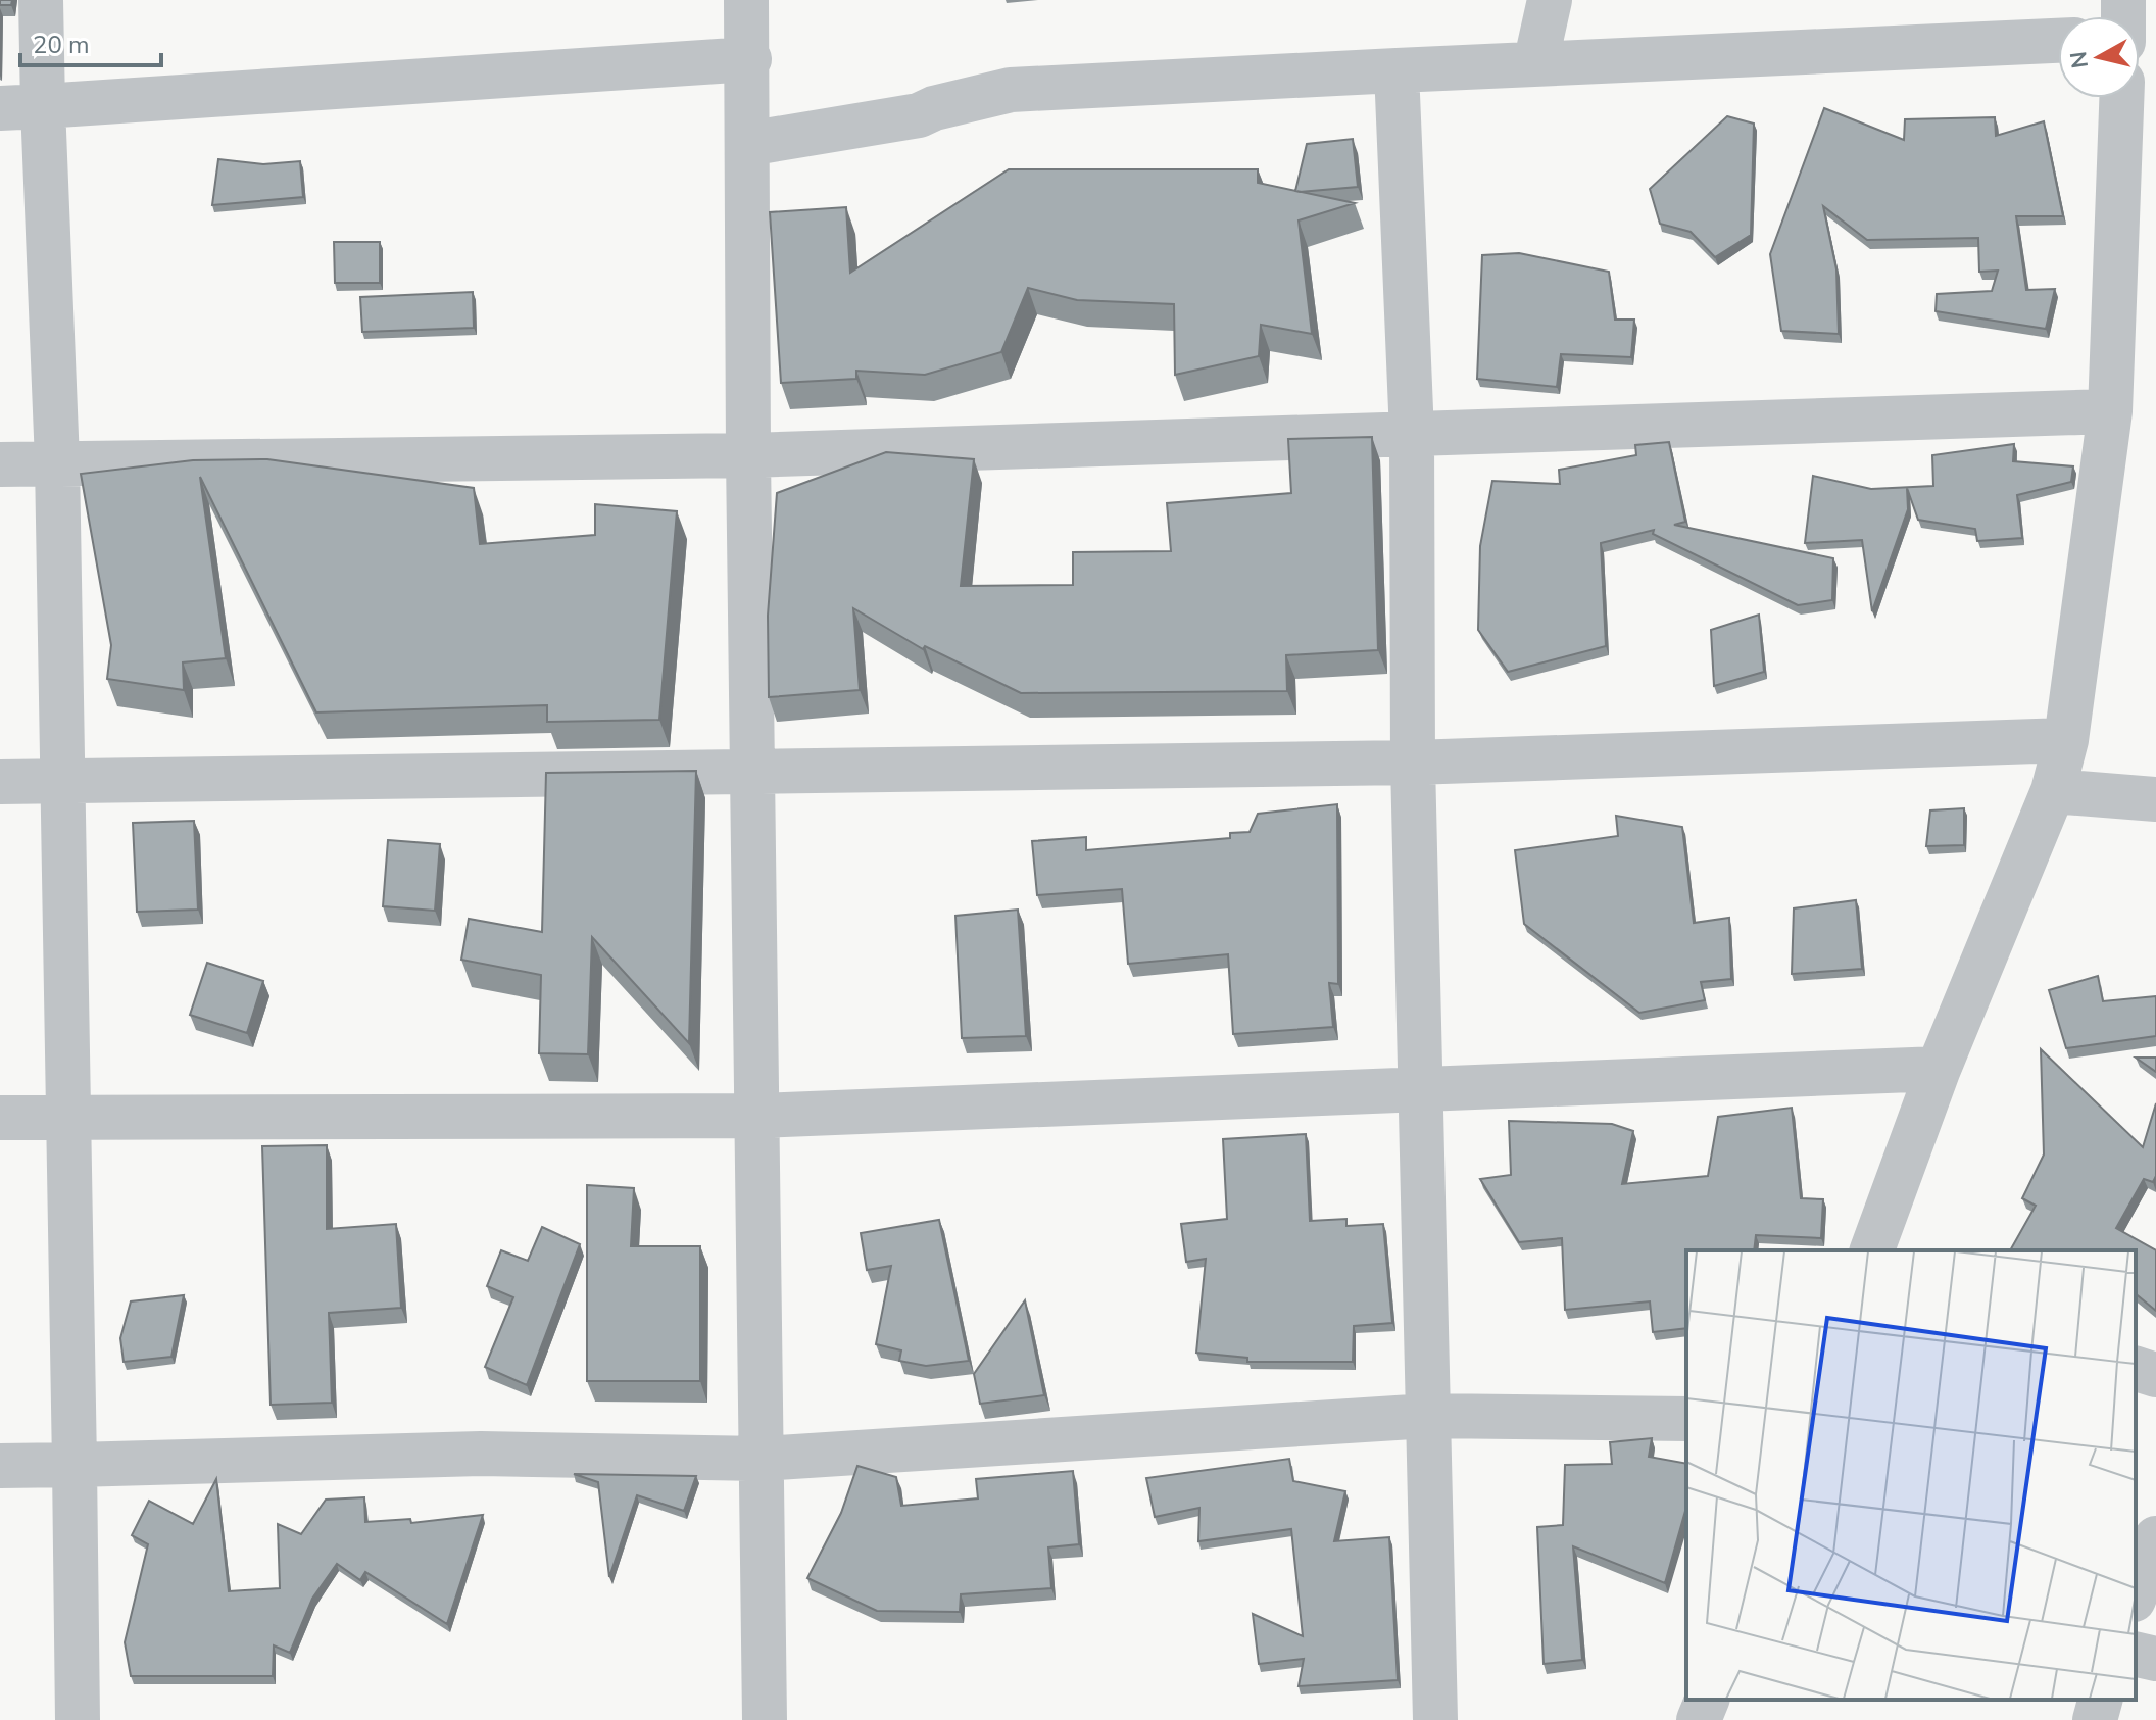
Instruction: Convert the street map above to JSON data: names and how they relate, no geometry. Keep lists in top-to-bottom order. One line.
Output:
{"scale_bar":"20 m","north":"left"}
